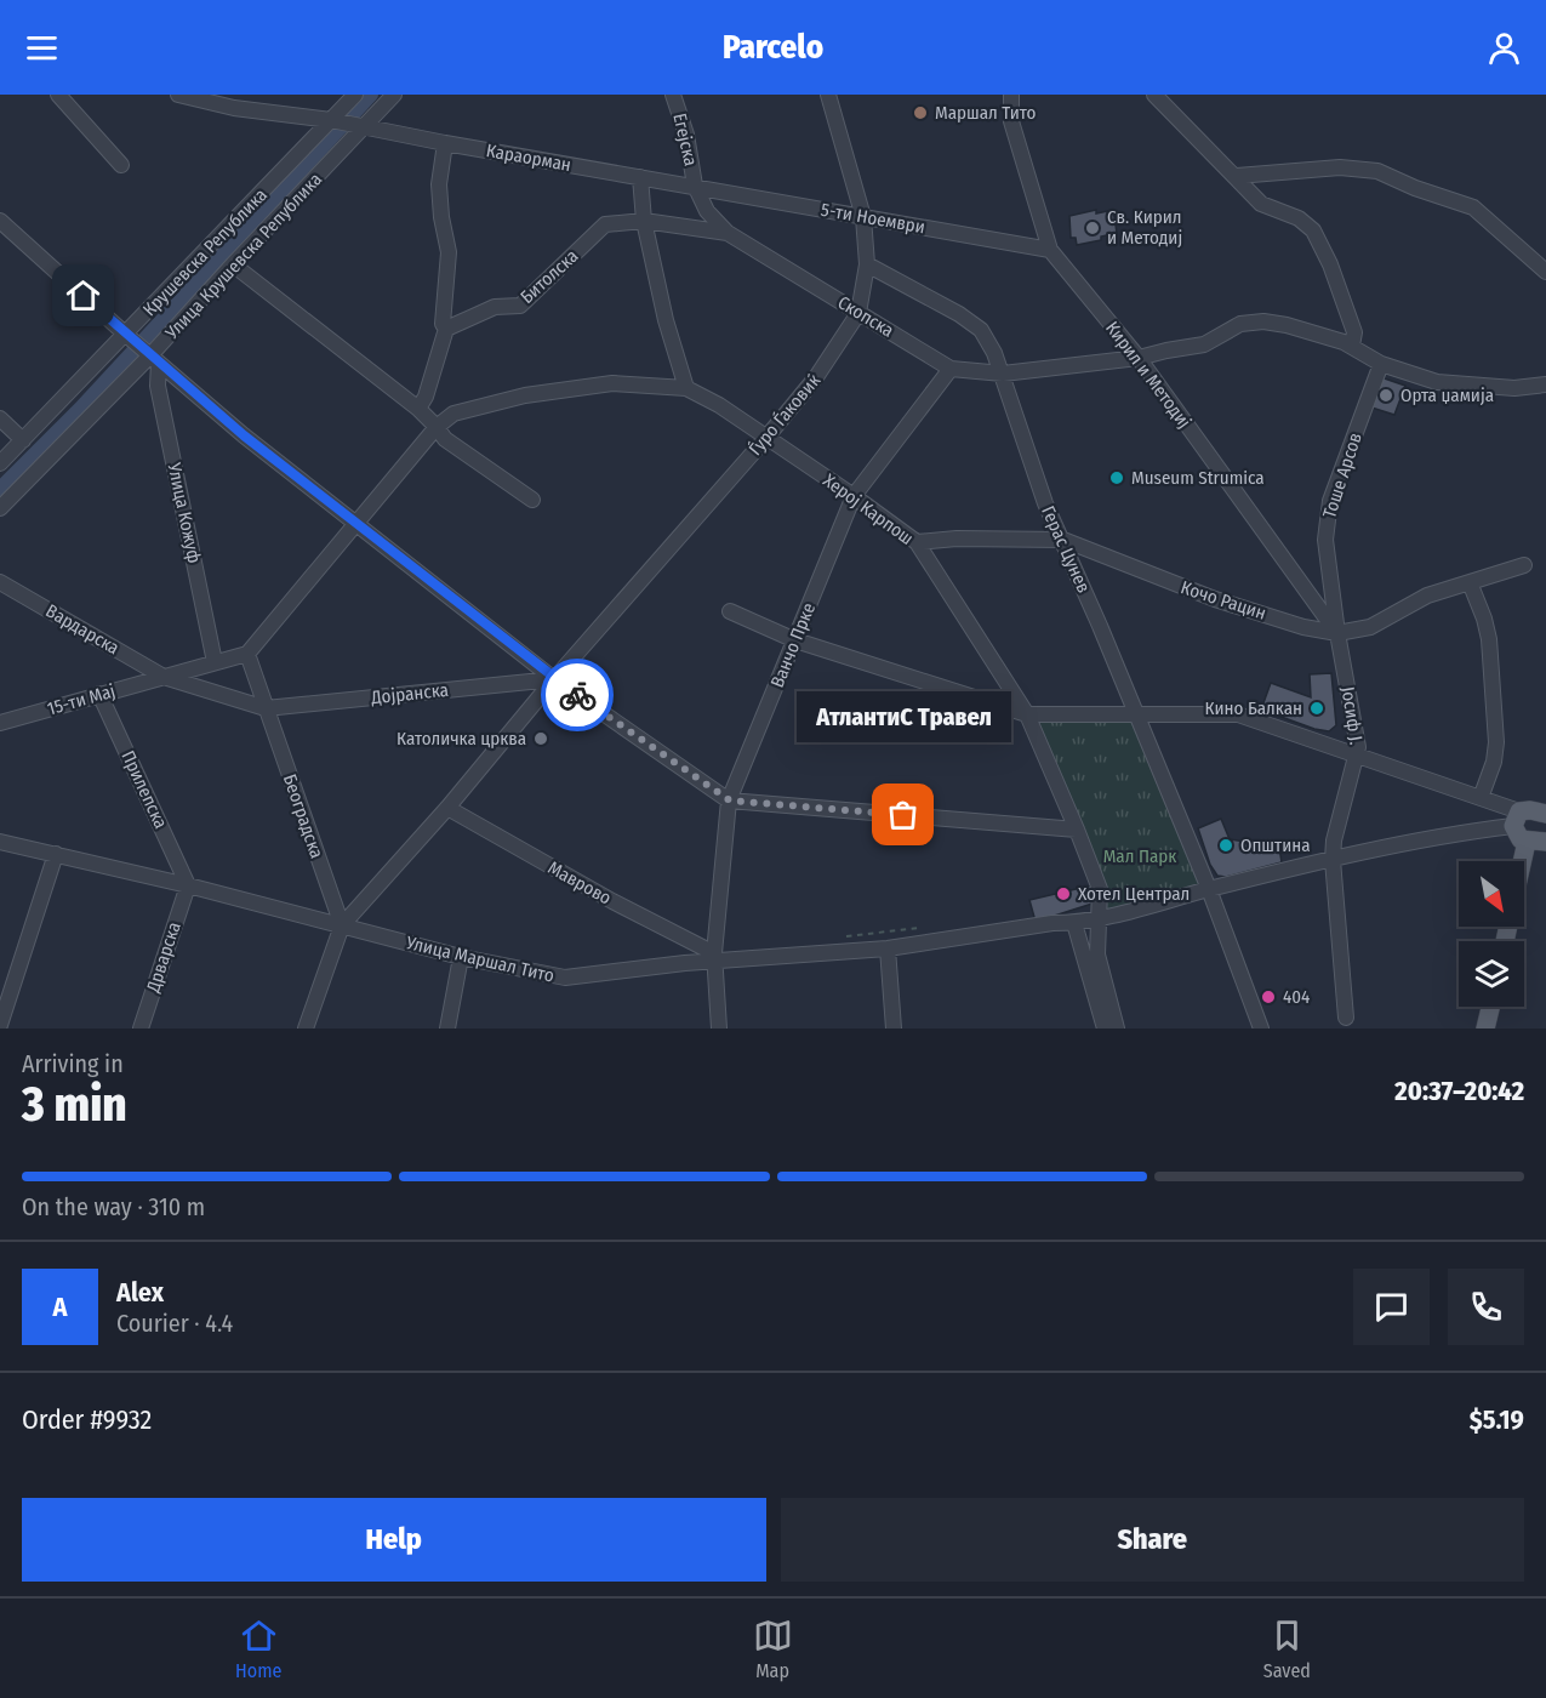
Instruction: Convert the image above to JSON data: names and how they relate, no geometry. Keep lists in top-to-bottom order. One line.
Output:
{"streets":{"street":["Егејска","Караорман","5-ти Ноември","Крушевска Република","Улица Крушевска Република","Битолска","Скопска","Кирил и Методиј","Ѓуро Ѓаковиќ","Тоше Арсов","Херој Карпош","Улица Кожуф","Герас Цунев","Кочо Рацин","Вардарска","Ванчо Прке","Дојранска","15-ти Мај","Јосиф Ј.","Прилепска","Београдска","Маврово","Дрварска","Улица Маршал Тито"]},"crossings":[["Егејска","Караорман"],["Егејска","5-ти Ноември"],["Егејска","Скопска"],["Караорман","5-ти Ноември"],["Караорман","Крушевска Република"],["Караорман","Улица Крушевска Република"],["5-ти Ноември","Кирил и Методиј"],["5-ти Ноември","Ѓуро Ѓаковиќ"],["Улица Крушевска Република","Улица Кожуф"],["Битолска","Скопска"],["Скопска","Кирил и Методиј"],["Скопска","Ѓуро Ѓаковиќ"],["Скопска","Тоше Арсов"],["Скопска","Герас Цунев"],["Скопска","Ванчо Прке"],["Кирил и Методиј","Тоше Арсов"],["Кирил и Методиј","Кочо Рацин"],["Кирил и Методиј","Јосиф Ј."],["Ѓуро Ѓаковиќ","Херој Карпош"],["Ѓуро Ѓаковиќ","Герас Цунев"],["Ѓуро Ѓаковиќ","Дојранска"],["Ѓуро Ѓаковиќ","Београдска"],["Ѓуро Ѓаковиќ","Маврово"],["Ѓуро Ѓаковиќ","Улица Маршал Тито"],["Тоше Арсов","Кочо Рацин"],["Тоше Арсов","Јосиф Ј."],["Херој Карпош","Кочо Рацин"],["Херој Карпош","Ванчо Прке"],["Херој Карпош","Улица Маршал Тито"],["Улица Кожуф","15-ти Мај"],["Герас Цунев","Кочо Рацин"],["Герас Цунев","Улица Маршал Тито"],["Кочо Рацин","Јосиф Ј."],["Вардарска","Дојранска"],["Вардарска","15-ти Мај"],["Вардарска","Београдска"],["Ванчо Прке","Маврово"],["Ванчо Прке","Улица Маршал Тито"],["Дојранска","Београдска"],["15-ти Мај","Прилепска"],["15-ти Мај","Београдска"],["Јосиф Ј.","Улица Маршал Тито"],["Прилепска","Дрварска"],["Прилепска","Улица Маршал Тито"],["Београдска","Улица Маршал Тито"],["Маврово","Улица Маршал Тито"],["Дрварска","Улица Маршал Тито"]],"parks":["Мал Парк"],"places":["Маршал Тито","Св. Кирил и Методиј","Орта џамија","Museum Strumica","Кино Балкан","Католичка црква","АтлантиС Травел","Општина","Хотел Централ","404"],"north":"bottom right","page":{"header":"Parcelo","bubble":"АтлантиС Травел","heading":["3 min","Arriving in","20:37–20:42"],"panel":["Alex","Courier · 4.4","Order #9932","$5.19"],"bar":"On the way · 310 m","round":"A","buttons":["Help","Share"],"tabs":["Home","Map","Saved"]}}
